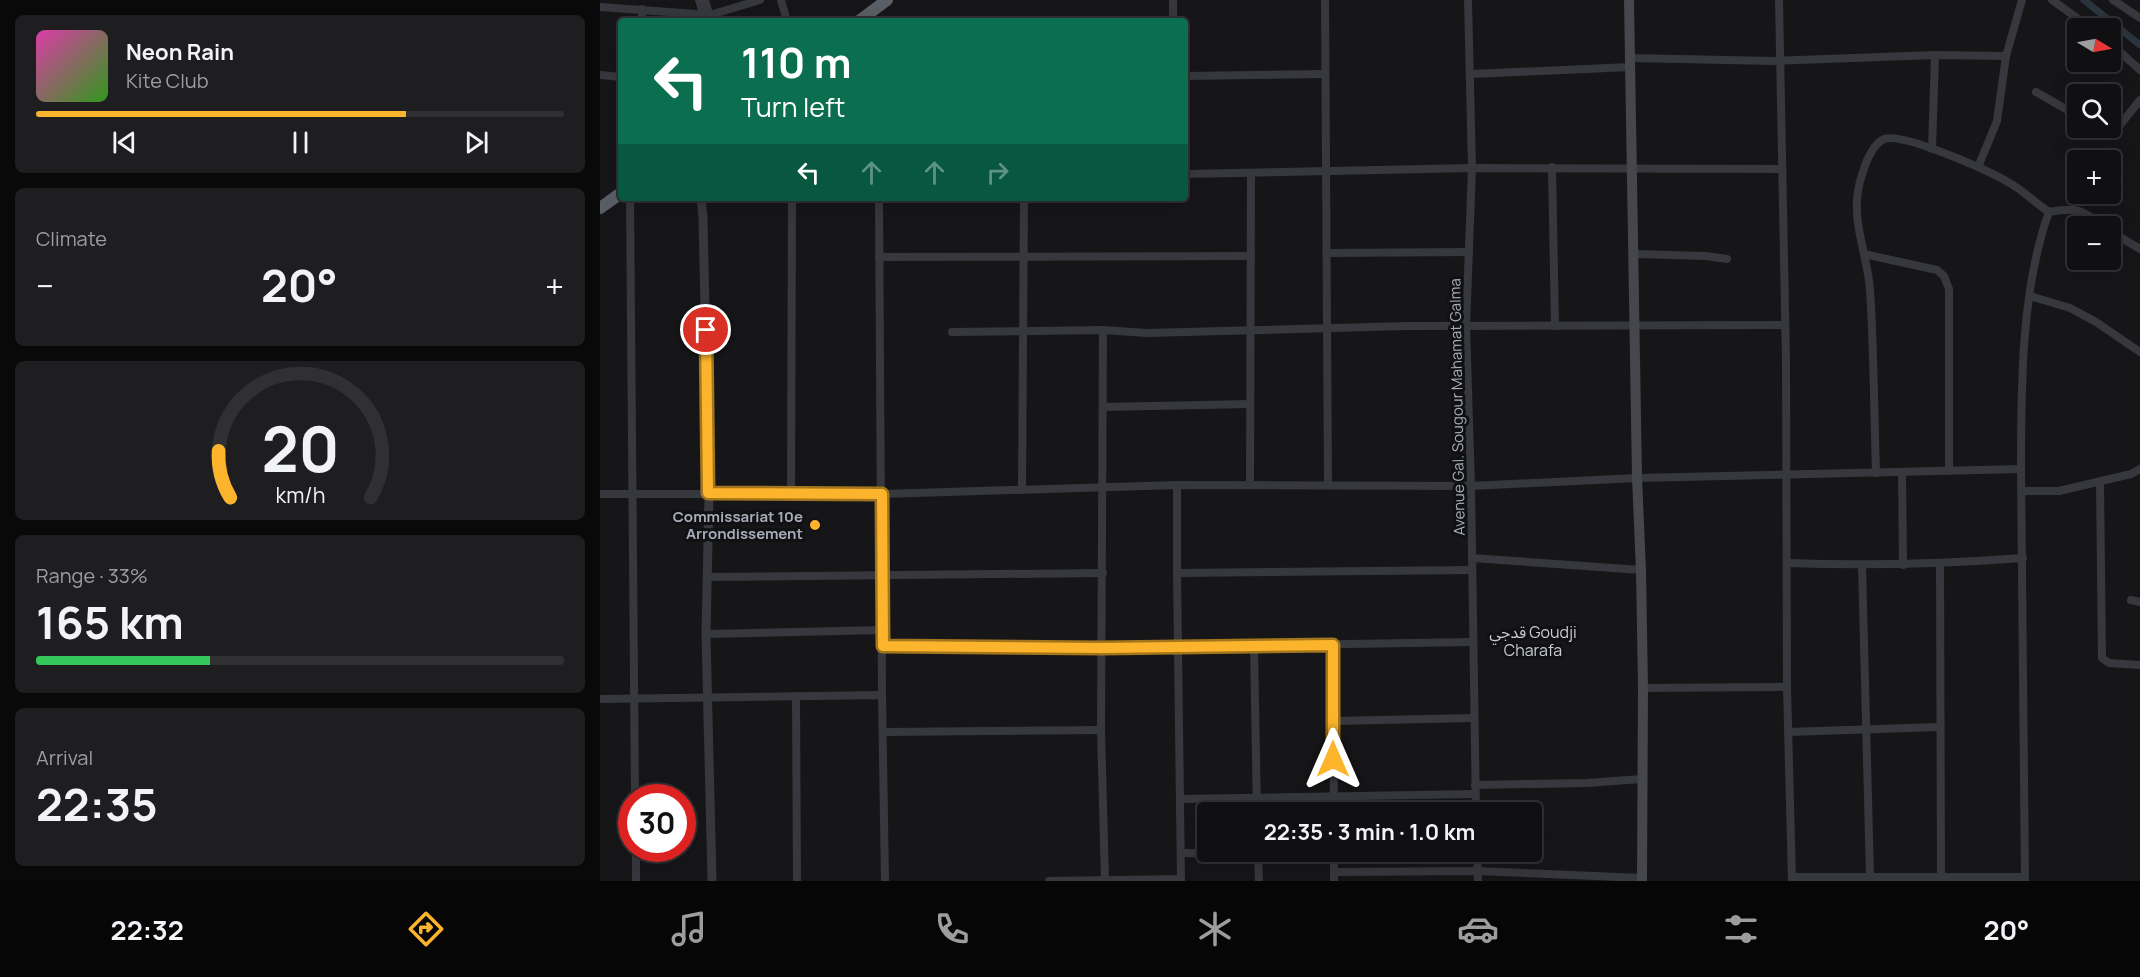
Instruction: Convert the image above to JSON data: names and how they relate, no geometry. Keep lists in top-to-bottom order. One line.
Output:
{"streets":{"street":["Avenue Gal. Sougour Mahamat Galma"]},"districts":["قدجي Goudji Charafa"],"places":["Commissariat 10e Arrondissement"],"north":"right","page":{"map_buttons":["+","−"],"turn":["110 m","Turn left"],"song":["Neon Rain","Kite Club"],"tile":["Climate",["Range · 33%","165 km"],["Arrival","22:35"]],"heat":["−","20°","+"],"limit":"30","trip":"22:35 · 3 min · 1.0 km","tabs":["22:32","20°"],"gauge":["20","km/h"]}}
